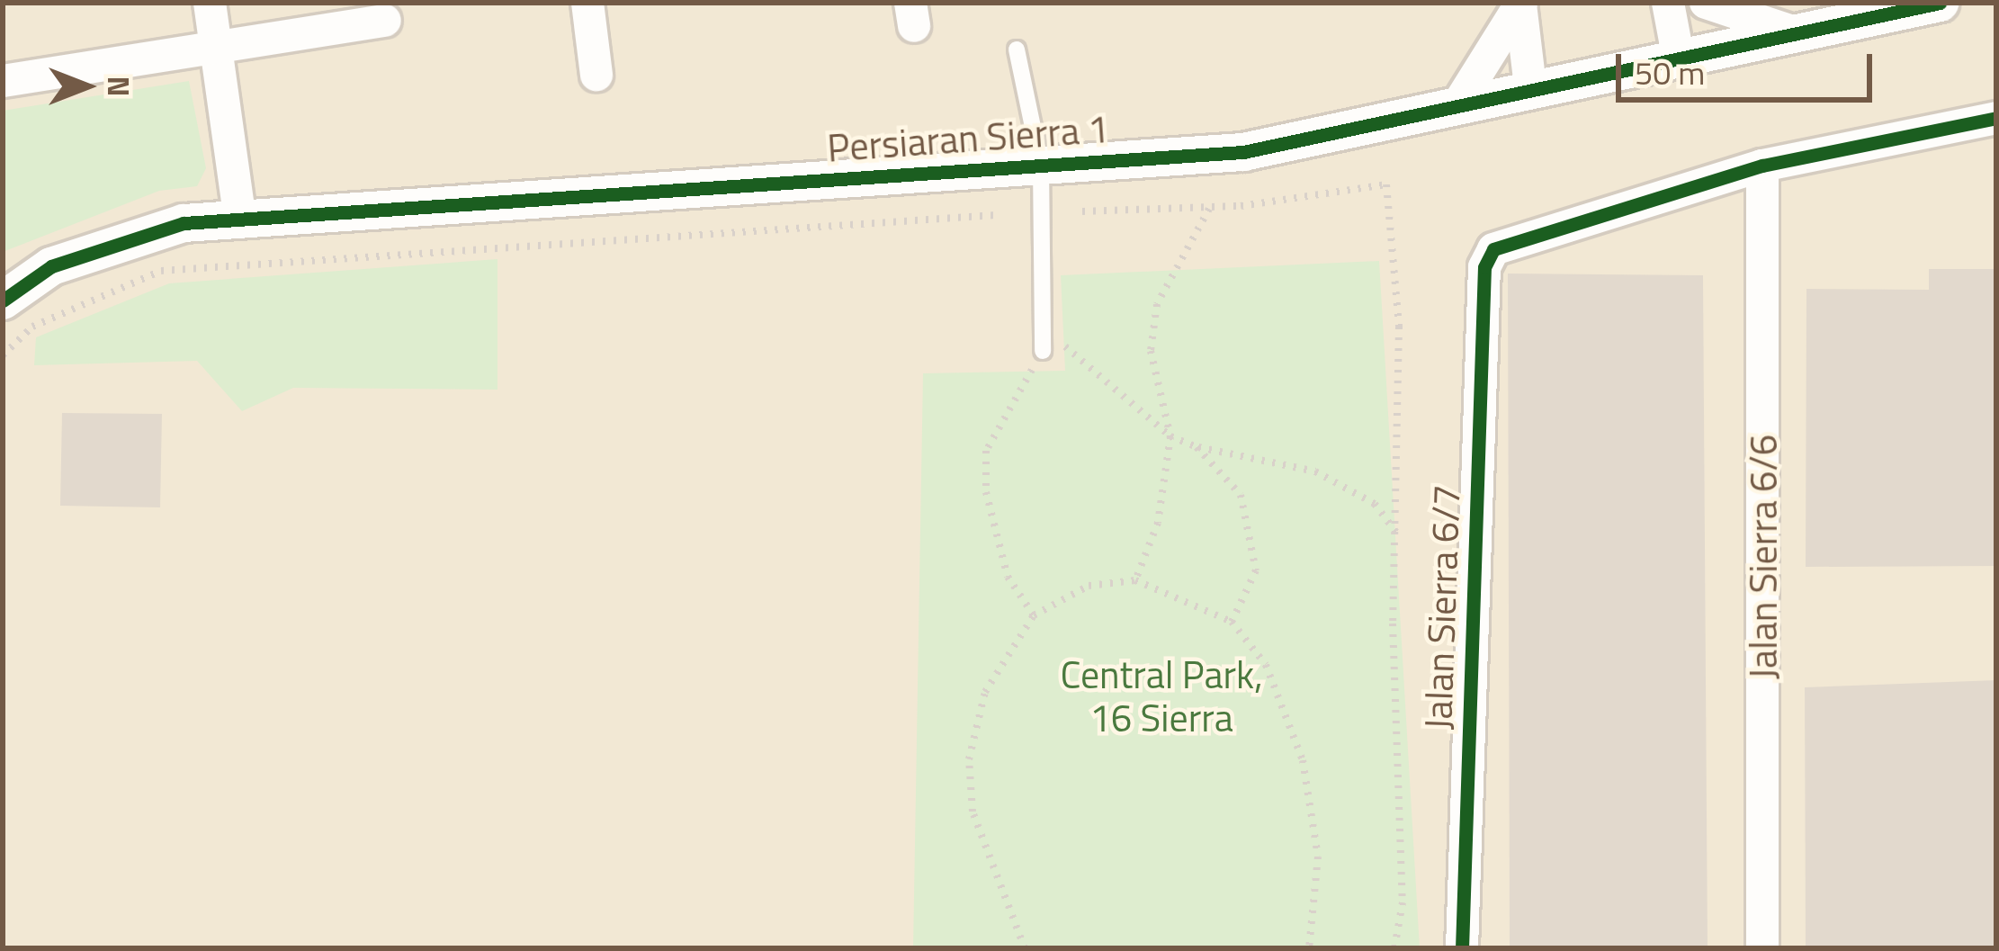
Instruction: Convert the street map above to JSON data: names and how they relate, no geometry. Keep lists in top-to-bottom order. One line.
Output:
{"streets":{"street":["Persiaran Sierra 1","Jalan Sierra 6/6","Jalan Sierra 6/7"]},"crossings":[["Jalan Sierra 6/6","Jalan Sierra 6/7"]],"parks":["Central Park, 16 Sierra"],"scale_bar":"50 m","north":"right"}
